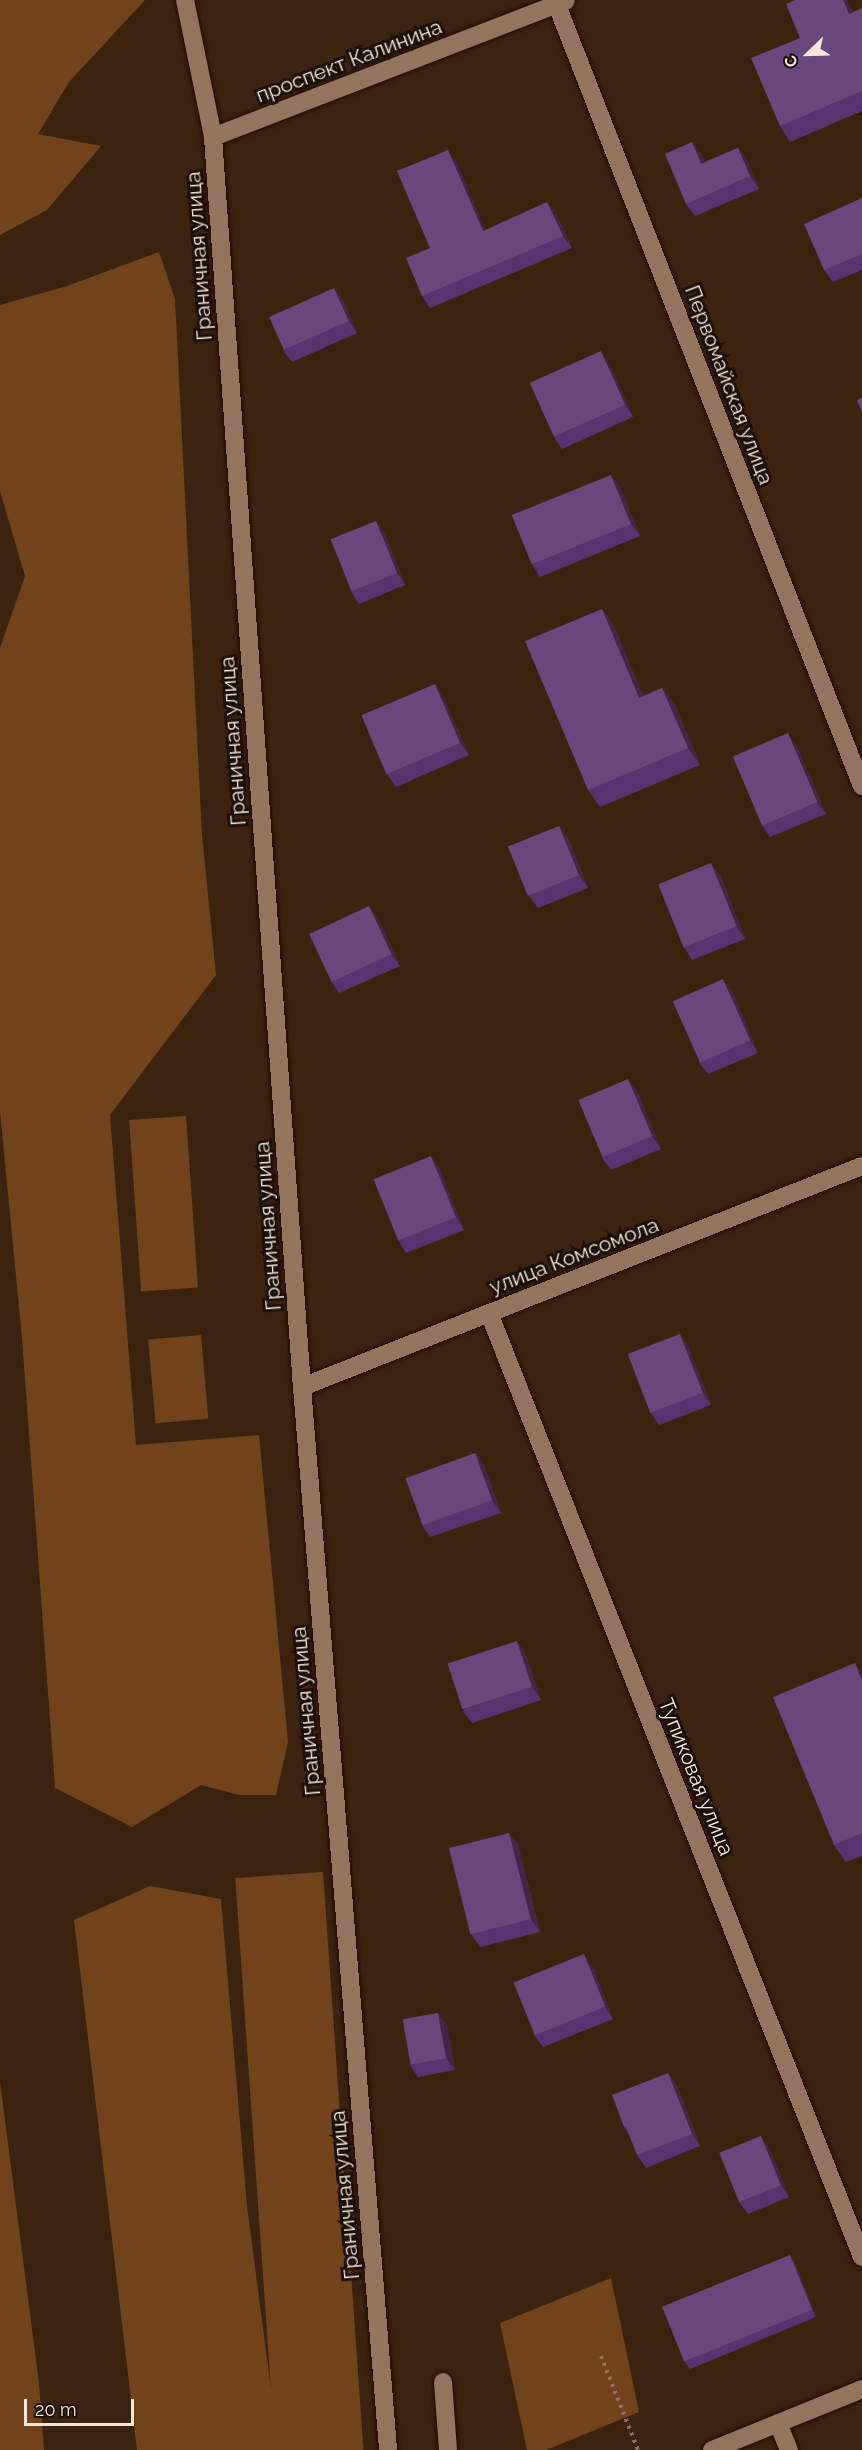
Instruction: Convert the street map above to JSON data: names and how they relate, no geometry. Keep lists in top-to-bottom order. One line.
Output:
{"streets":{"street":["проспект Калинина","Граничная улица","Первомайская улица","улица Комсомола","Тупиковая улица"]},"crossings":[["проспект Калинина","Граничная улица"],["проспект Калинина","Первомайская улица"],["Граничная улица","улица Комсомола"],["улица Комсомола","Тупиковая улица"]],"scale_bar":"20 m","north":"bottom left"}
